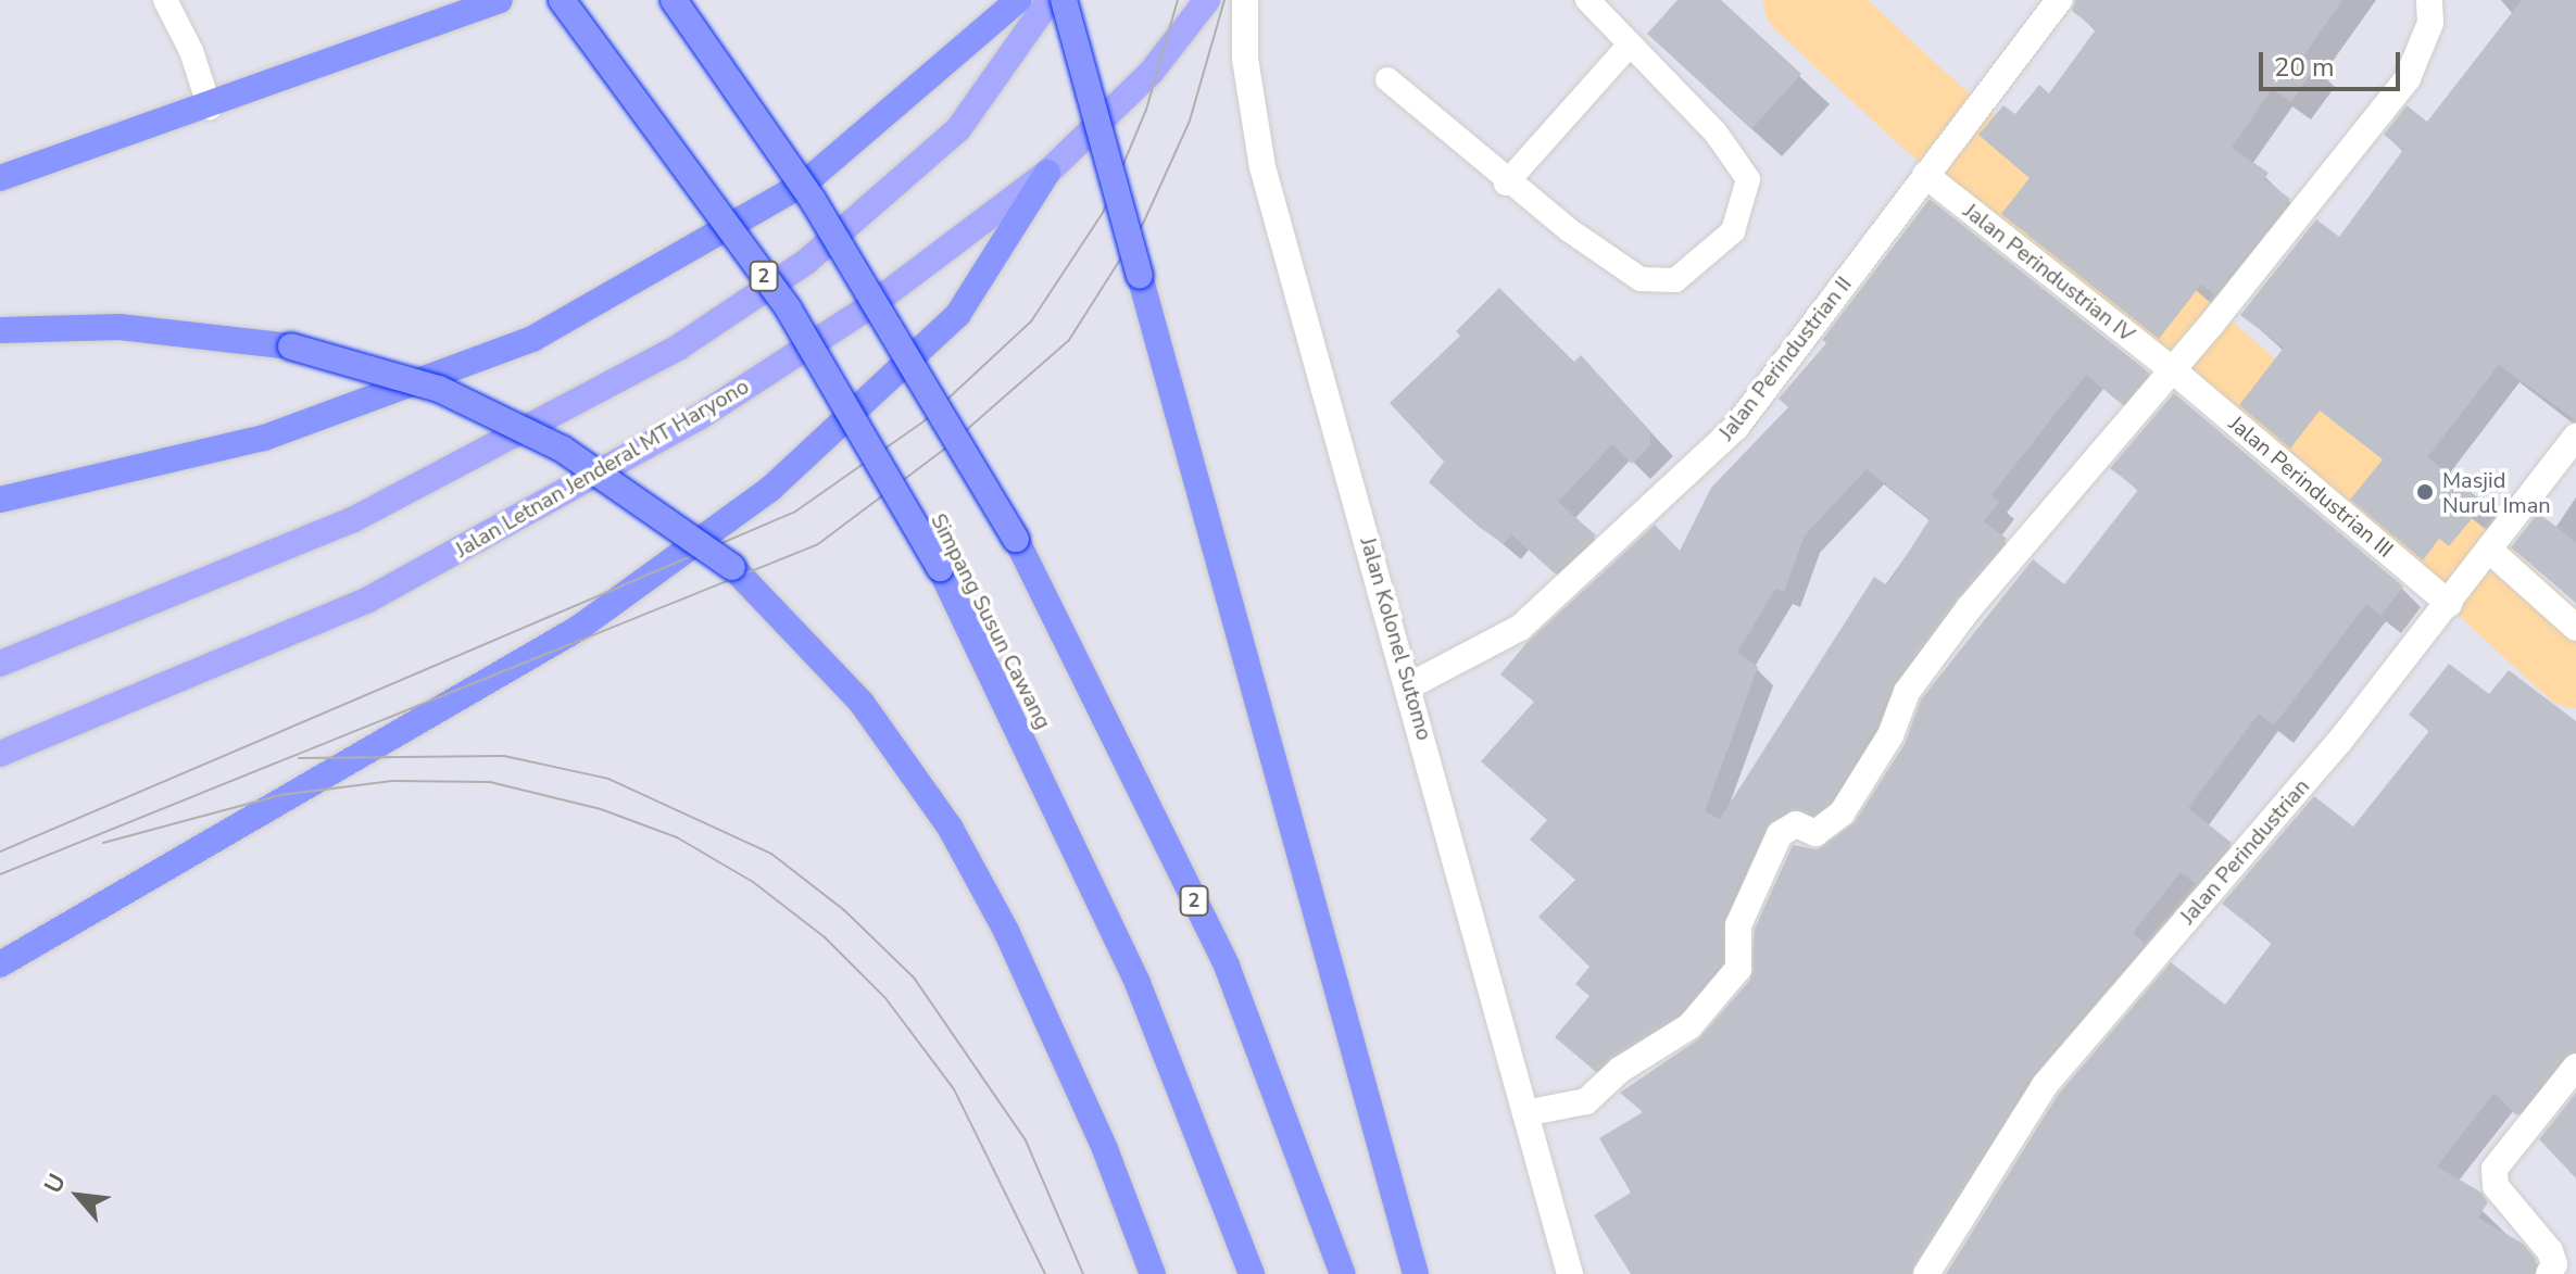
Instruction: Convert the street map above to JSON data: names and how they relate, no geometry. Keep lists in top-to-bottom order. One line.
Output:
{"streets":{"highway":["2","Simpang Susun Cawang"],"main road":["Jalan Letnan Jenderal MT Haryono"],"street":["Jalan Perindustrian IV","Jalan Perindustrian II","Jalan Perindustrian III","Jalan Kolonel Sutomo","Jalan Perindustrian"]},"crossings":[["Jalan Perindustrian IV","Jalan Perindustrian II"],["Jalan Perindustrian IV","Jalan Perindustrian III"],["Jalan Perindustrian II","Jalan Kolonel Sutomo"],["Jalan Perindustrian III","Jalan Perindustrian"]],"places":["Masjid Nurul Iman"],"scale_bar":"20 m","north":"top left"}
